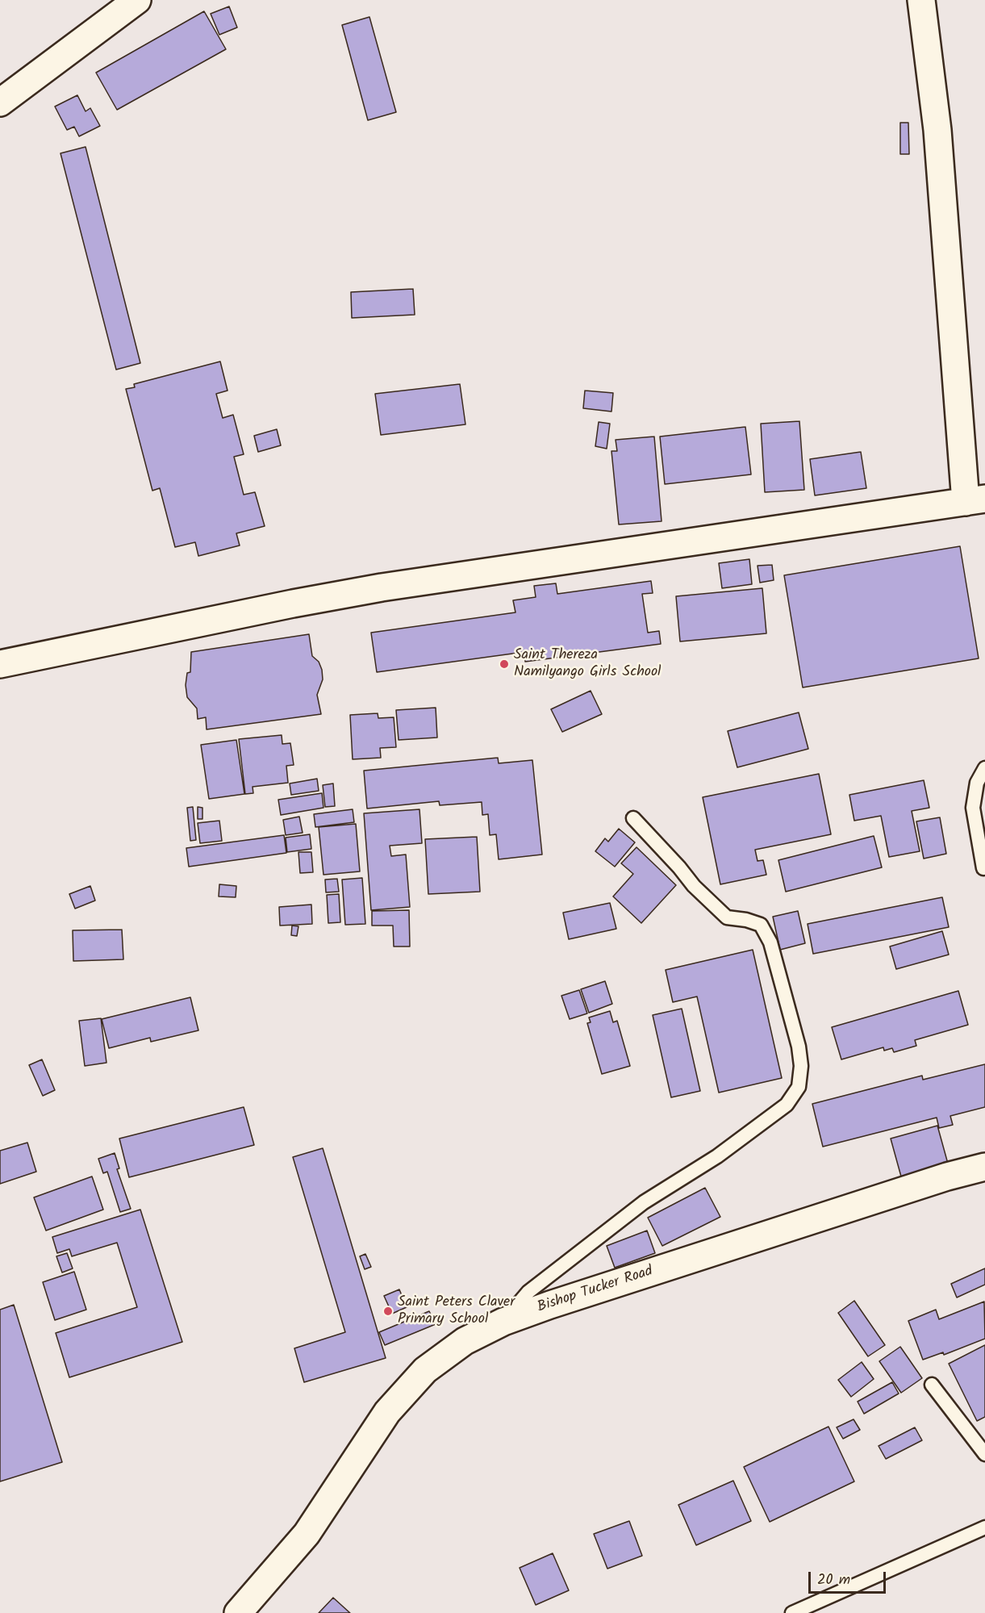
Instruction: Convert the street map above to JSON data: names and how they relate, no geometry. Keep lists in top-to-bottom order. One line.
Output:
{"streets":{"street":["Bishop Tucker Road"]},"places":["Saint Thereza Namilyango Girls School","Saint Peters Claver Primary School"],"scale_bar":"20 m"}
